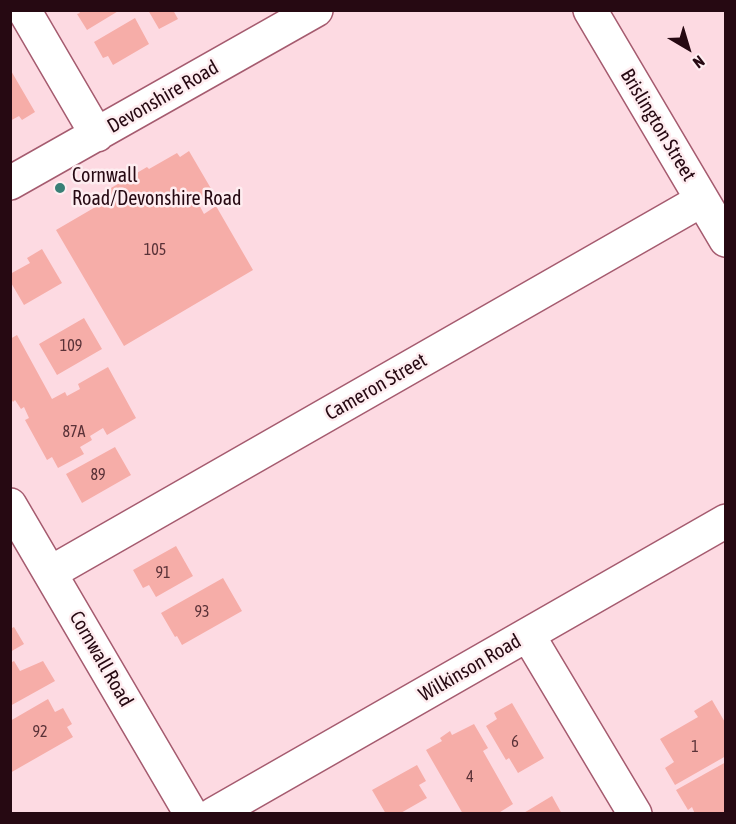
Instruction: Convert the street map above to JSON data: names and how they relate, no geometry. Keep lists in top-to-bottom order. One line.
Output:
{"streets":{"street":["Devonshire Road","Brislington Street","Cameron Street","Cornwall Road","Wilkinson Road"]},"crossings":[["Brislington Street","Cameron Street"],["Cameron Street","Cornwall Road"]],"places":["Cornwall Road/Devonshire Road"],"house_numbers":["105","109","87A","89","91","93","92","6","1","4"],"north":"bottom right"}
